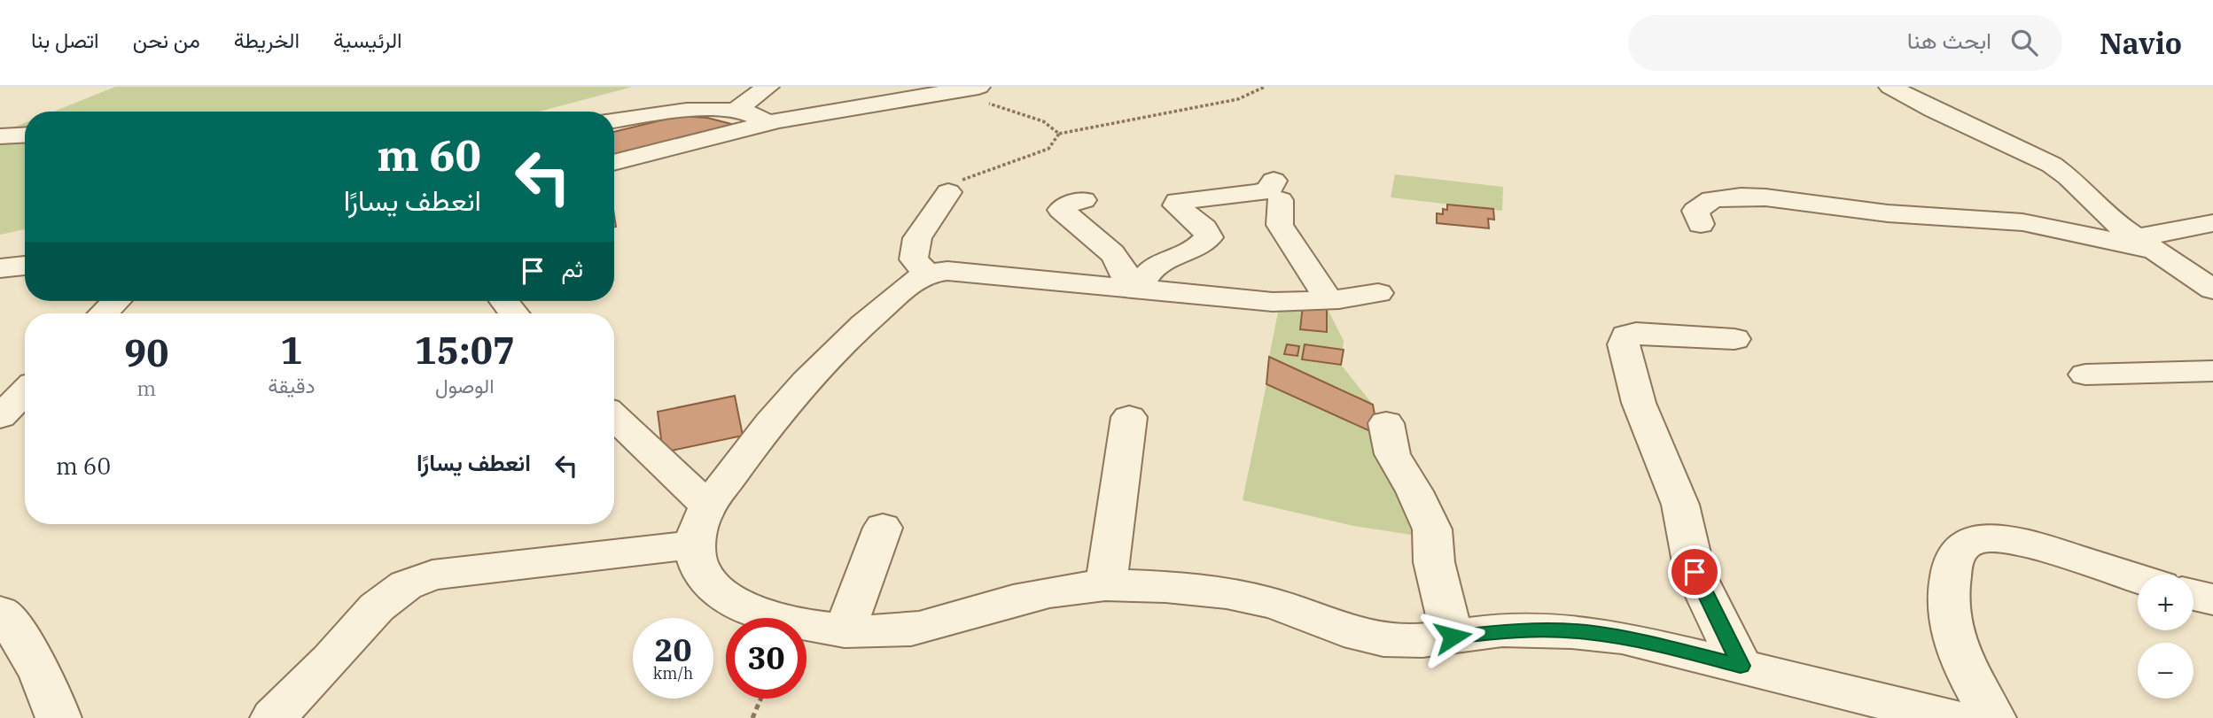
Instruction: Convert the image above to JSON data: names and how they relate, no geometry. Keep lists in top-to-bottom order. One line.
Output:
{"page":{"header":"Navio","search":"ابحث هنا","nav":["الرئيسية","الخريطة","من نحن","اتصل بنا"],"turn":["60 m","انعطف يسارًا"],"then":"ثم","eta":["15:07","الوصول","1","دقيقة","90","m"],"list":[{"name":"انعطف يسارًا","value":"60 m"}],"map_buttons":["+","−"],"speed":"20 km/h","limit":"30"}}
